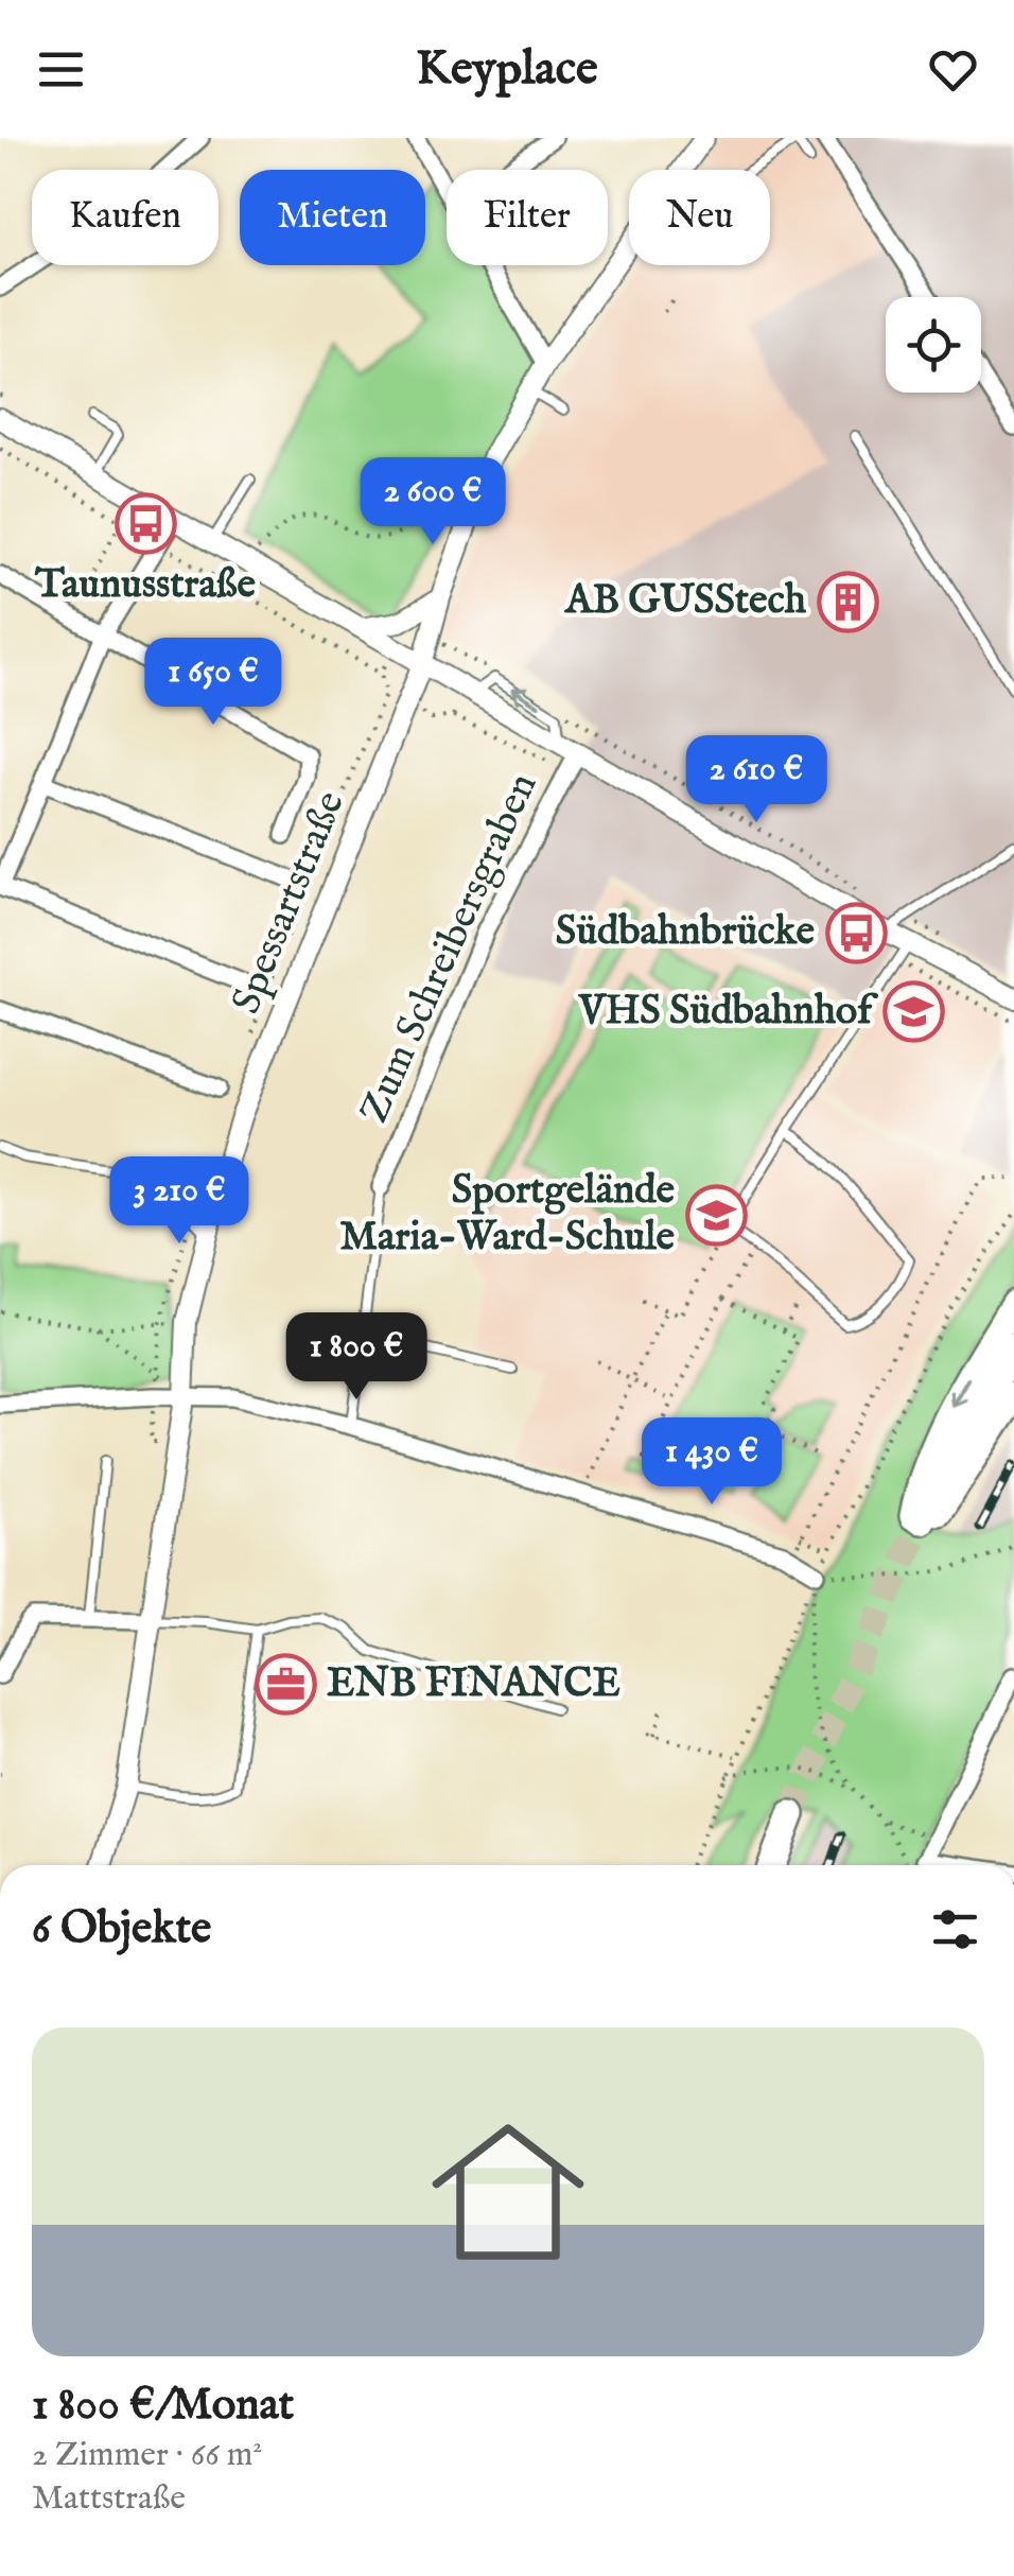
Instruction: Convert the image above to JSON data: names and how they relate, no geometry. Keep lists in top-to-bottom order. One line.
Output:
{"streets":{"street":["Spessartstraße","Zum Schreibersgraben"]},"places":{"bus stop":["Taunusstraße","Südbahnbrücke"],"building":["AB GUSStech"],"school or university":["VHS Südbahnhof","Sportgelände Maria-Ward-Schule"],"office":["ENB FINANCE"]},"page":{"header":"Keyplace","chip":["Kaufen","Mieten","Filter","Neu"],"price":["2 600 €","1 650 €","2 610 €","3 210 €","1 800 €","1 430 €"],"heading":"6 Objekte","list":[{"name":"1 800 €/Monat","note":"2 Zimmer · 66 m² · Mattstraße"}]}}
